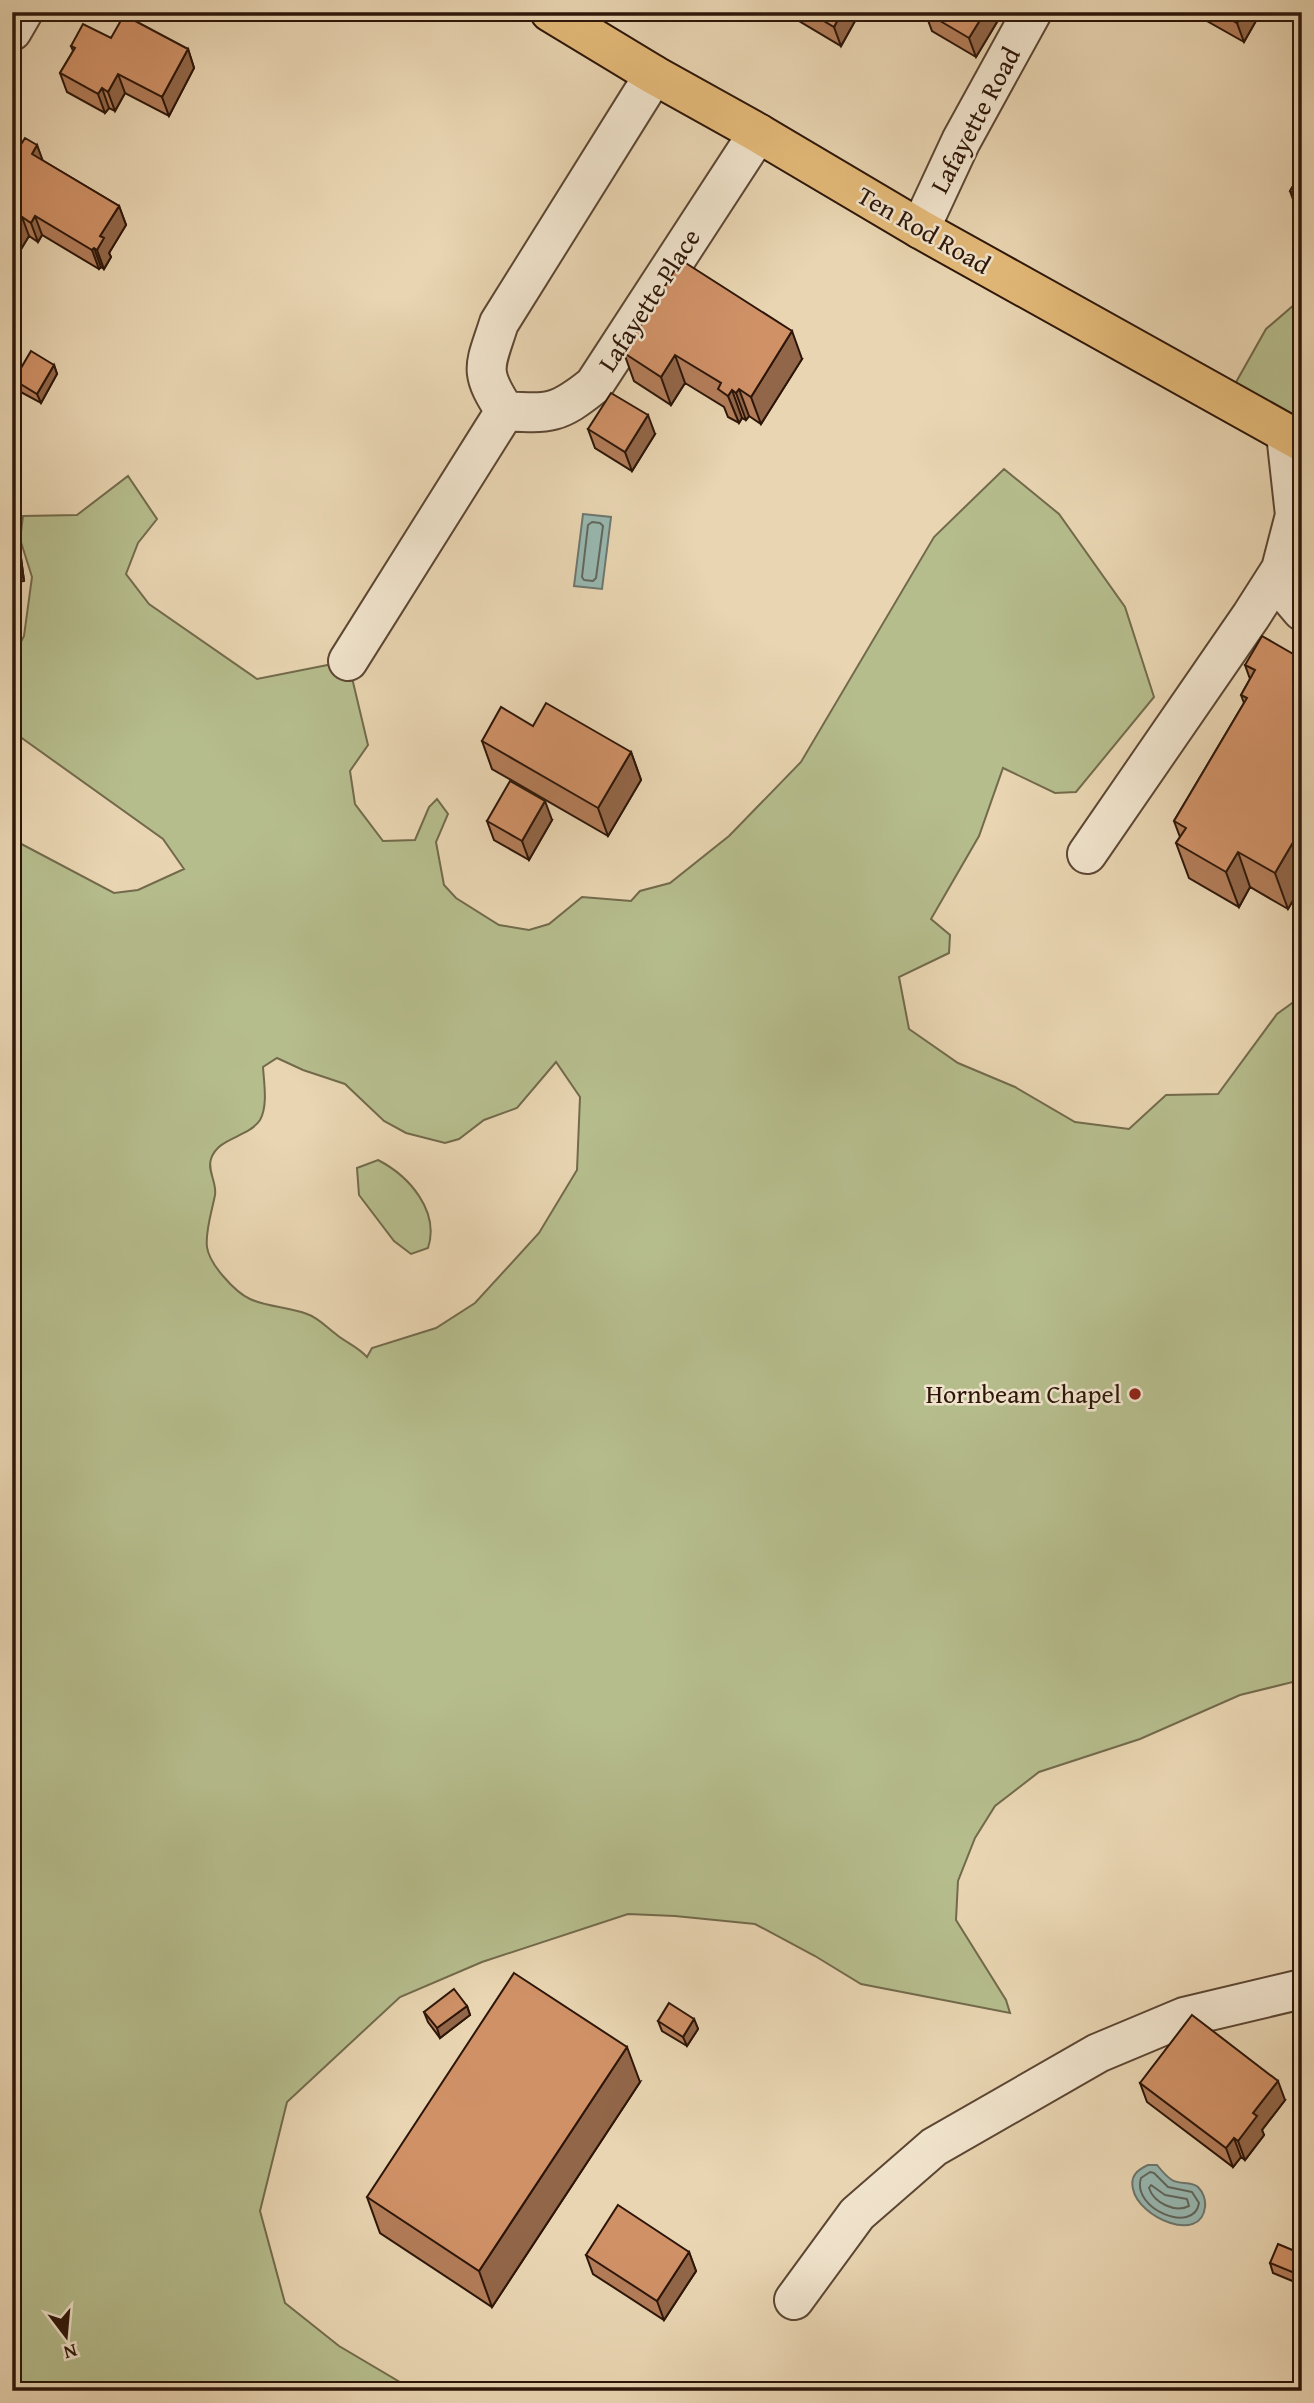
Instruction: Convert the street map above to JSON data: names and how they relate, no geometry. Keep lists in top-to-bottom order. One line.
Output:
{"streets":{"main road":["Ten Rod Road"],"street":["Lafayette Road","Lafayette Place"]},"crossings":[["Lafayette Road","Ten Rod Road"],["Ten Rod Road","Lafayette Place"]],"places":["Hornbeam Chapel"],"north":"bottom"}
